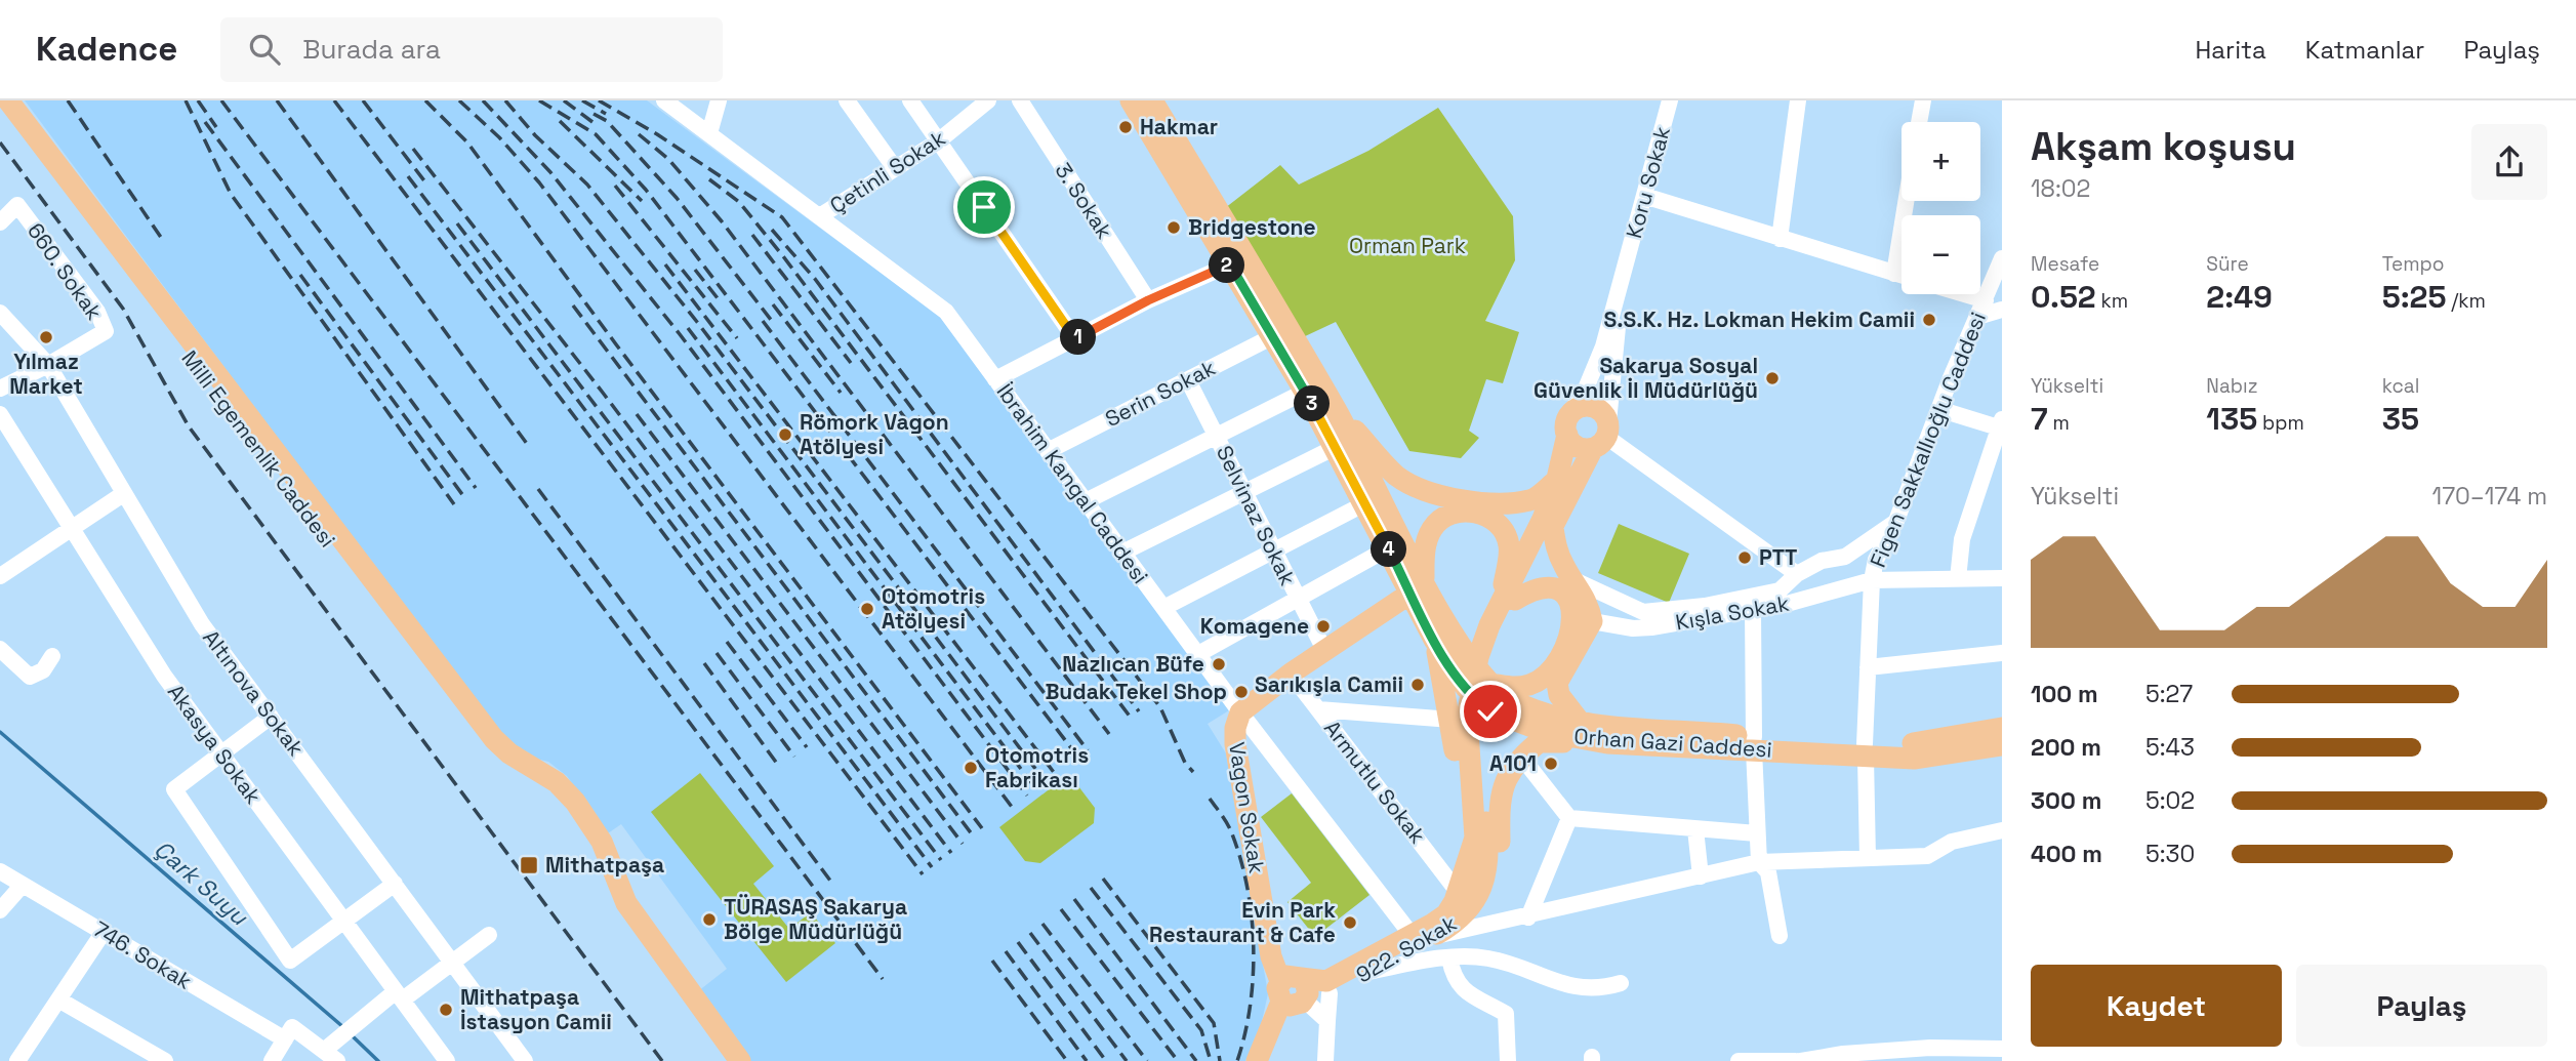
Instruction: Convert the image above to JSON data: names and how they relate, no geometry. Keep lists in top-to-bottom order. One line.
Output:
{"streets":{"main road":["Milli Egemenlik Caddesi","Orhan Gazi Caddesi","Vagon Sokak","922. Sokak"],"street":["Çetinli Sokak","Koru Sokak","3. Sokak","660. Sokak","Serin Sokak","Figen Sakkallıoğlu Caddesi","İbrahim Kangal Caddesi","Selvinaz Sokak","Kışla Sokak","Altınova Sokak","Akasya Sokak","Armutlu Sokak","746. Sokak"]},"crossings":[["Çetinli Sokak","İbrahim Kangal Caddesi"],["660. Sokak","Altınova Sokak"],["Serin Sokak","İbrahim Kangal Caddesi"],["Serin Sokak","Selvinaz Sokak"],["Figen Sakkallıoğlu Caddesi","Kışla Sokak"],["Figen Sakkallıoğlu Caddesi","Orhan Gazi Caddesi"],["İbrahim Kangal Caddesi","Vagon Sokak"],["Selvinaz Sokak","Vagon Sokak"],["Orhan Gazi Caddesi","Vagon Sokak"],["Armutlu Sokak","Vagon Sokak"],["Vagon Sokak","922. Sokak"]],"water":["Çark Suyu"],"parks":["Orman Park"],"places":{"other":["Hakmar","Bridgestone","S.S.K. Hz. Lokman Hekim Camii","Yılmaz Market","Sakarya Sosyal Güvenlik İl Müdürlüğü","Römork Vagon Atölyesi","PTT","Otomotris Atölyesi","Komagene","Nazlıcan Büfe","Sarıkışla Camii","Budak Tekel Shop","A101","Otomotris Fabrikası","TÜRASAŞ Sakarya Bölge Müdürlüğü","Evin Park Restaurant & Cafe","Mithatpaşa İstasyon Camii"],"transit":["Mithatpaşa"]},"page":{"header":"Kadence","search":"Burada ara","nav":["Harita","Katmanlar","Paylaş"],"heading":["Akşam koşusu","18:02"],"map_buttons":["+","−"],"stats":[["Mesafe","0.52 km"],["Süre","2:49"],["Tempo","5:25 /km"],["Yükselti","7 m"],["Nabız","135 bpm"],["kcal","35"]],"pins":["2","1","3","4"],"chart":["Yükselti","170–174 m"],"list":[{"name":"100 m","note":"5:27"},{"name":"200 m","note":"5:43"},{"name":"300 m","note":"5:02"},{"name":"400 m","note":"5:30"}],"buttons":["Kaydet","Paylaş"]}}
